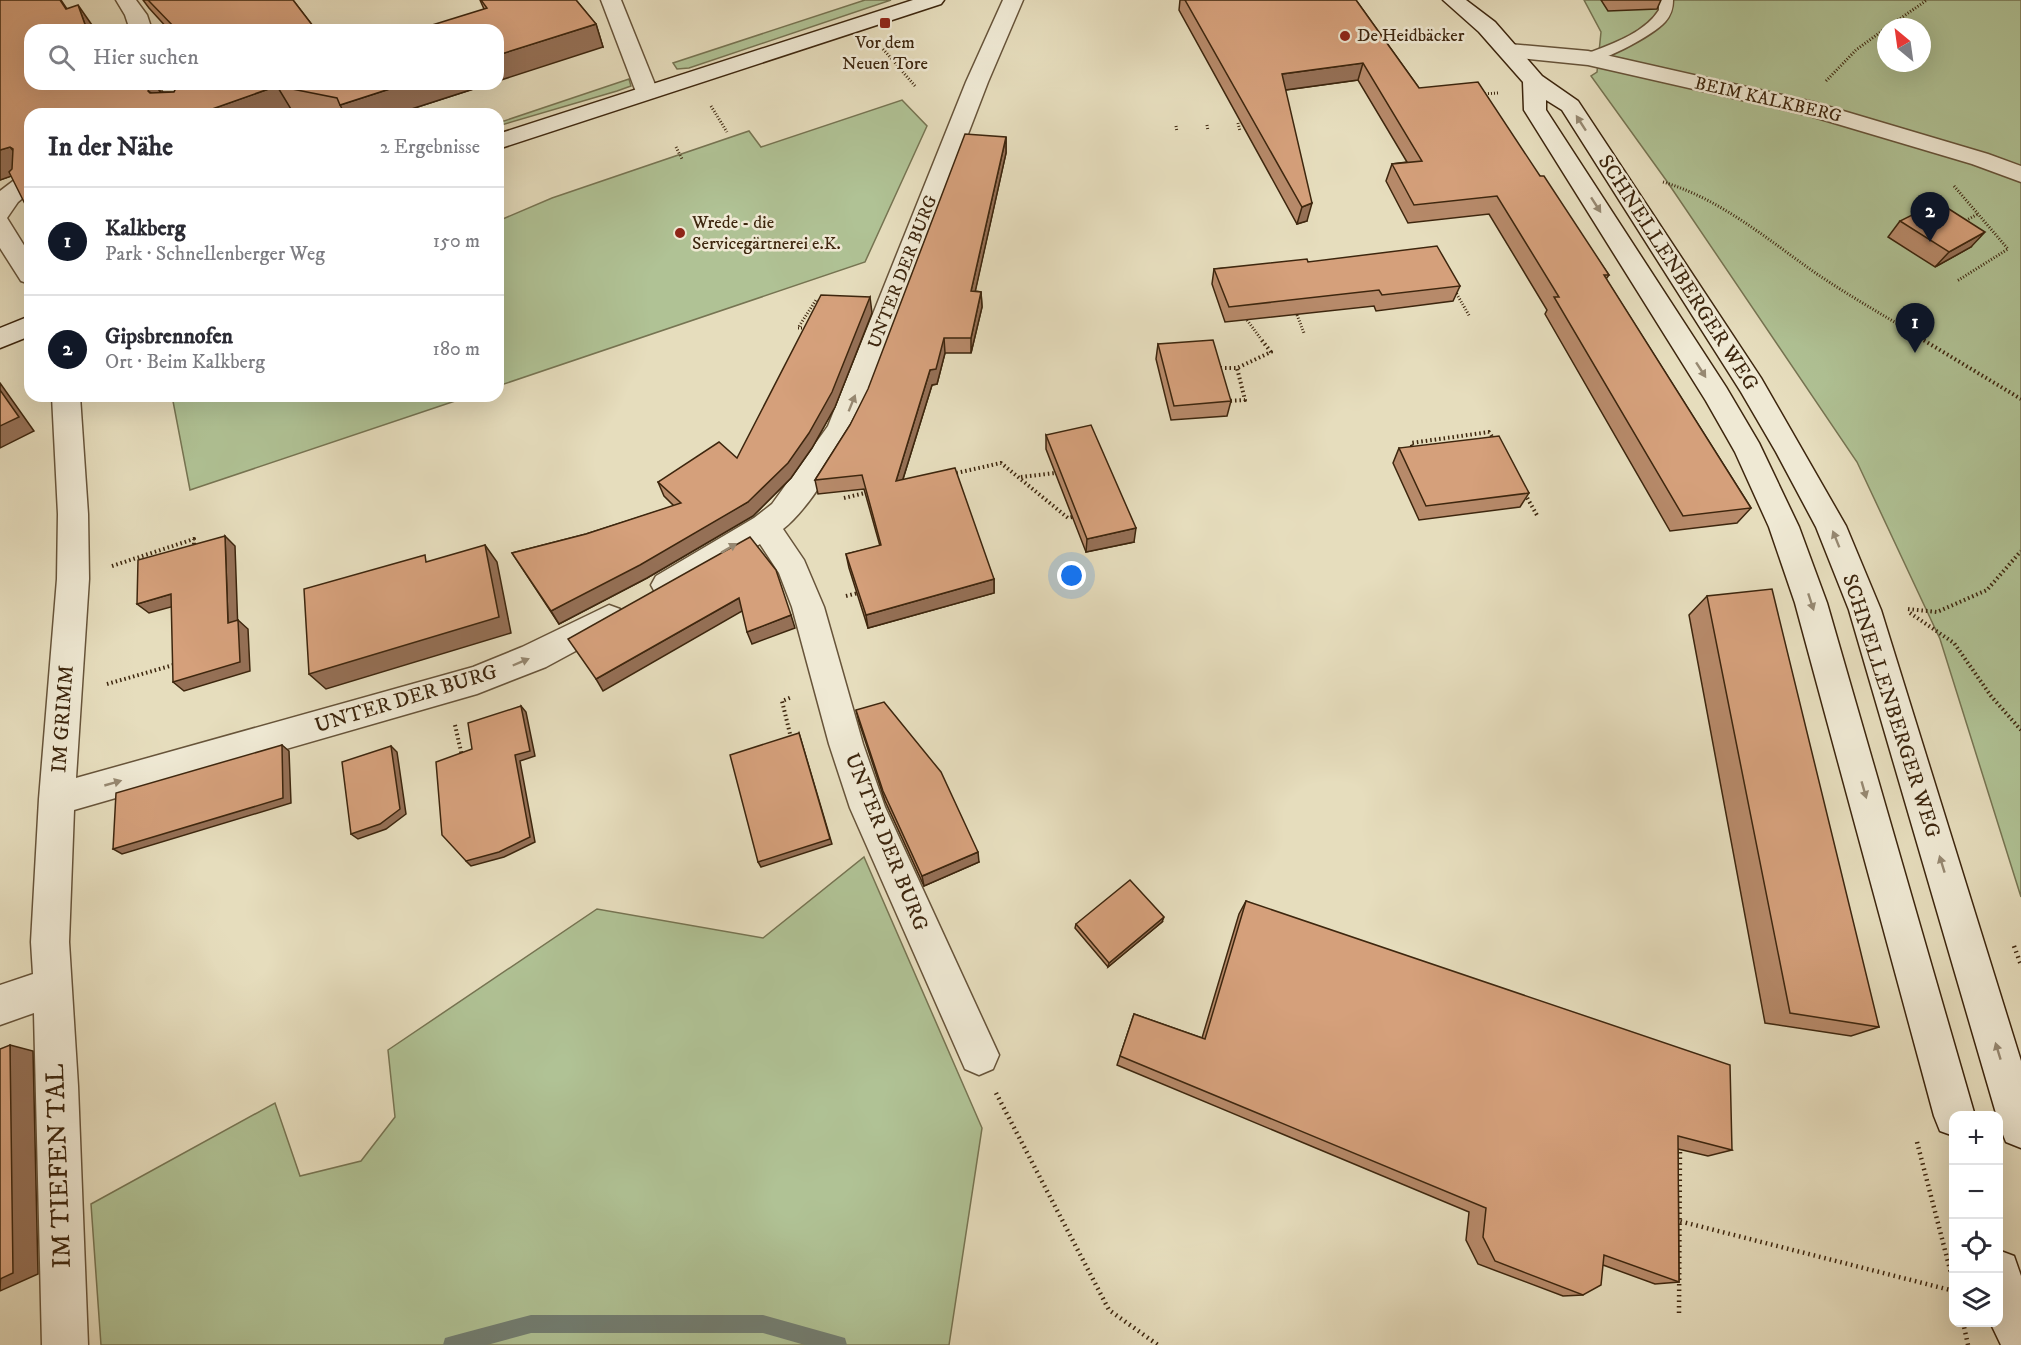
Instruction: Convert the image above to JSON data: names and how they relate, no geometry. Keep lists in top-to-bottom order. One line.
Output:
{"streets":{"street":["BEIM KALKBERG","UNTER DER BURG","SCHNELLENBERGER WEG","IM GRIMM","IM TIEFEN TAL"]},"crossings":[["BEIM KALKBERG","SCHNELLENBERGER WEG"],["UNTER DER BURG","IM GRIMM"],["IM GRIMM","IM TIEFEN TAL"]],"one_way":["UNTER DER BURG"],"places":{"transit":["Vor dem Neuen Tore"],"other":["De Heidbäcker","Wrede - die Servicegärtnerei e.K."]},"north":"top left","page":{"search":"Hier suchen","heading":["In der Nähe","2 Ergebnisse"],"list":[{"mark":"1","name":"Kalkberg","note":"Park · Schnellenberger Weg","value":"150 m"},{"mark":"2","name":"Gipsbrennofen","note":"Ort · Beim Kalkberg","value":"180 m"}],"pins":["2","1"],"map_buttons":["+","−"]}}
